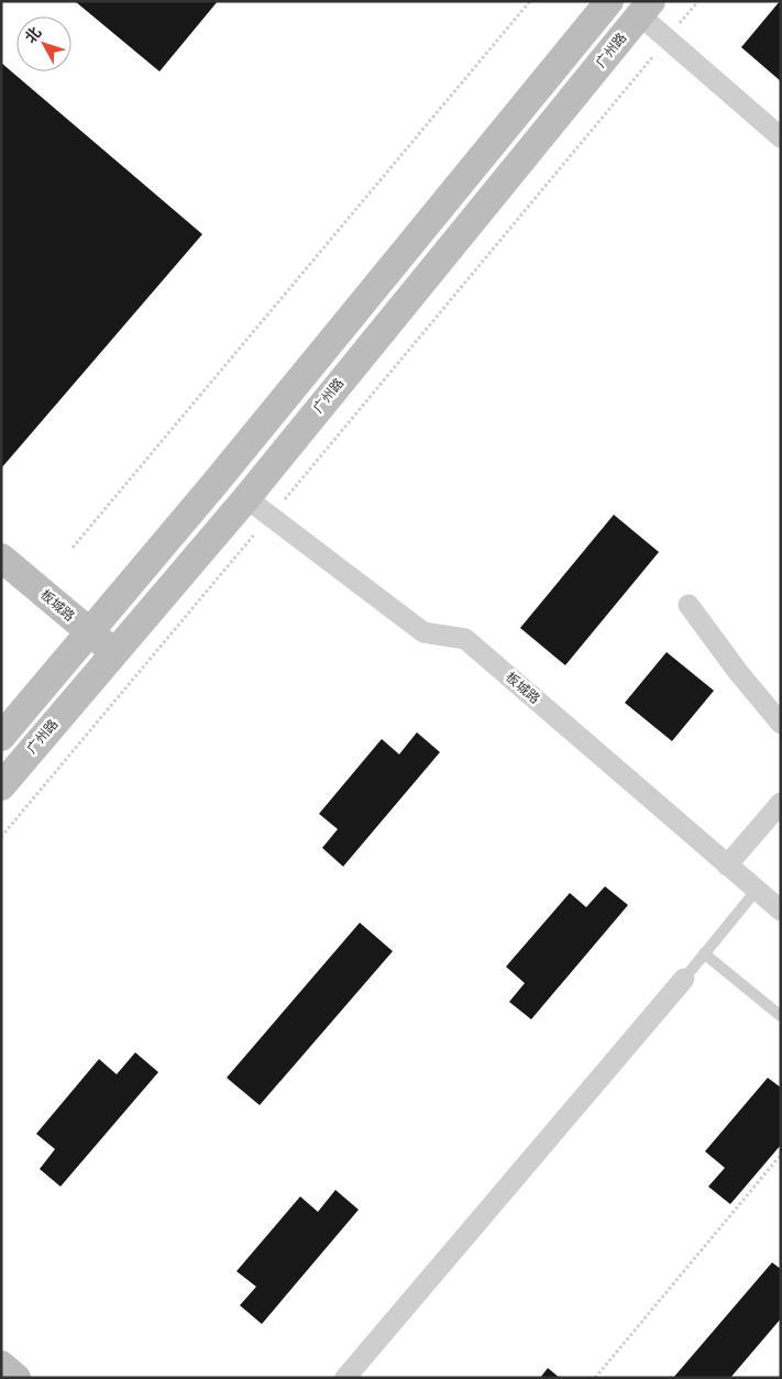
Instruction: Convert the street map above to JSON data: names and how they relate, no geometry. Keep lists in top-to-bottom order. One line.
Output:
{"streets":{"main road":["广州路","板城路"]},"crossings":[["广州路","板城路"]],"north":"top left"}
